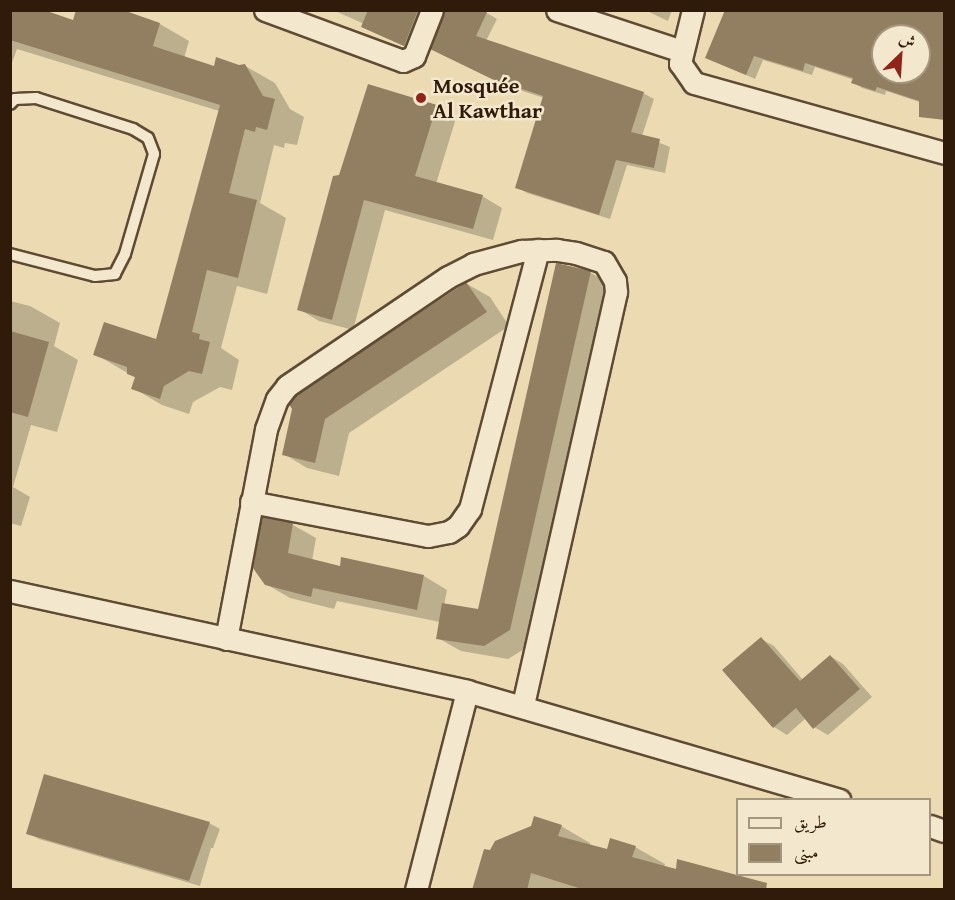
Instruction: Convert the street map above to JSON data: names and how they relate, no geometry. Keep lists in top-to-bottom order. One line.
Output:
{"places":["Mosquée Al Kawthar"],"legend":["طريق","مبنى"],"north":"top right"}
